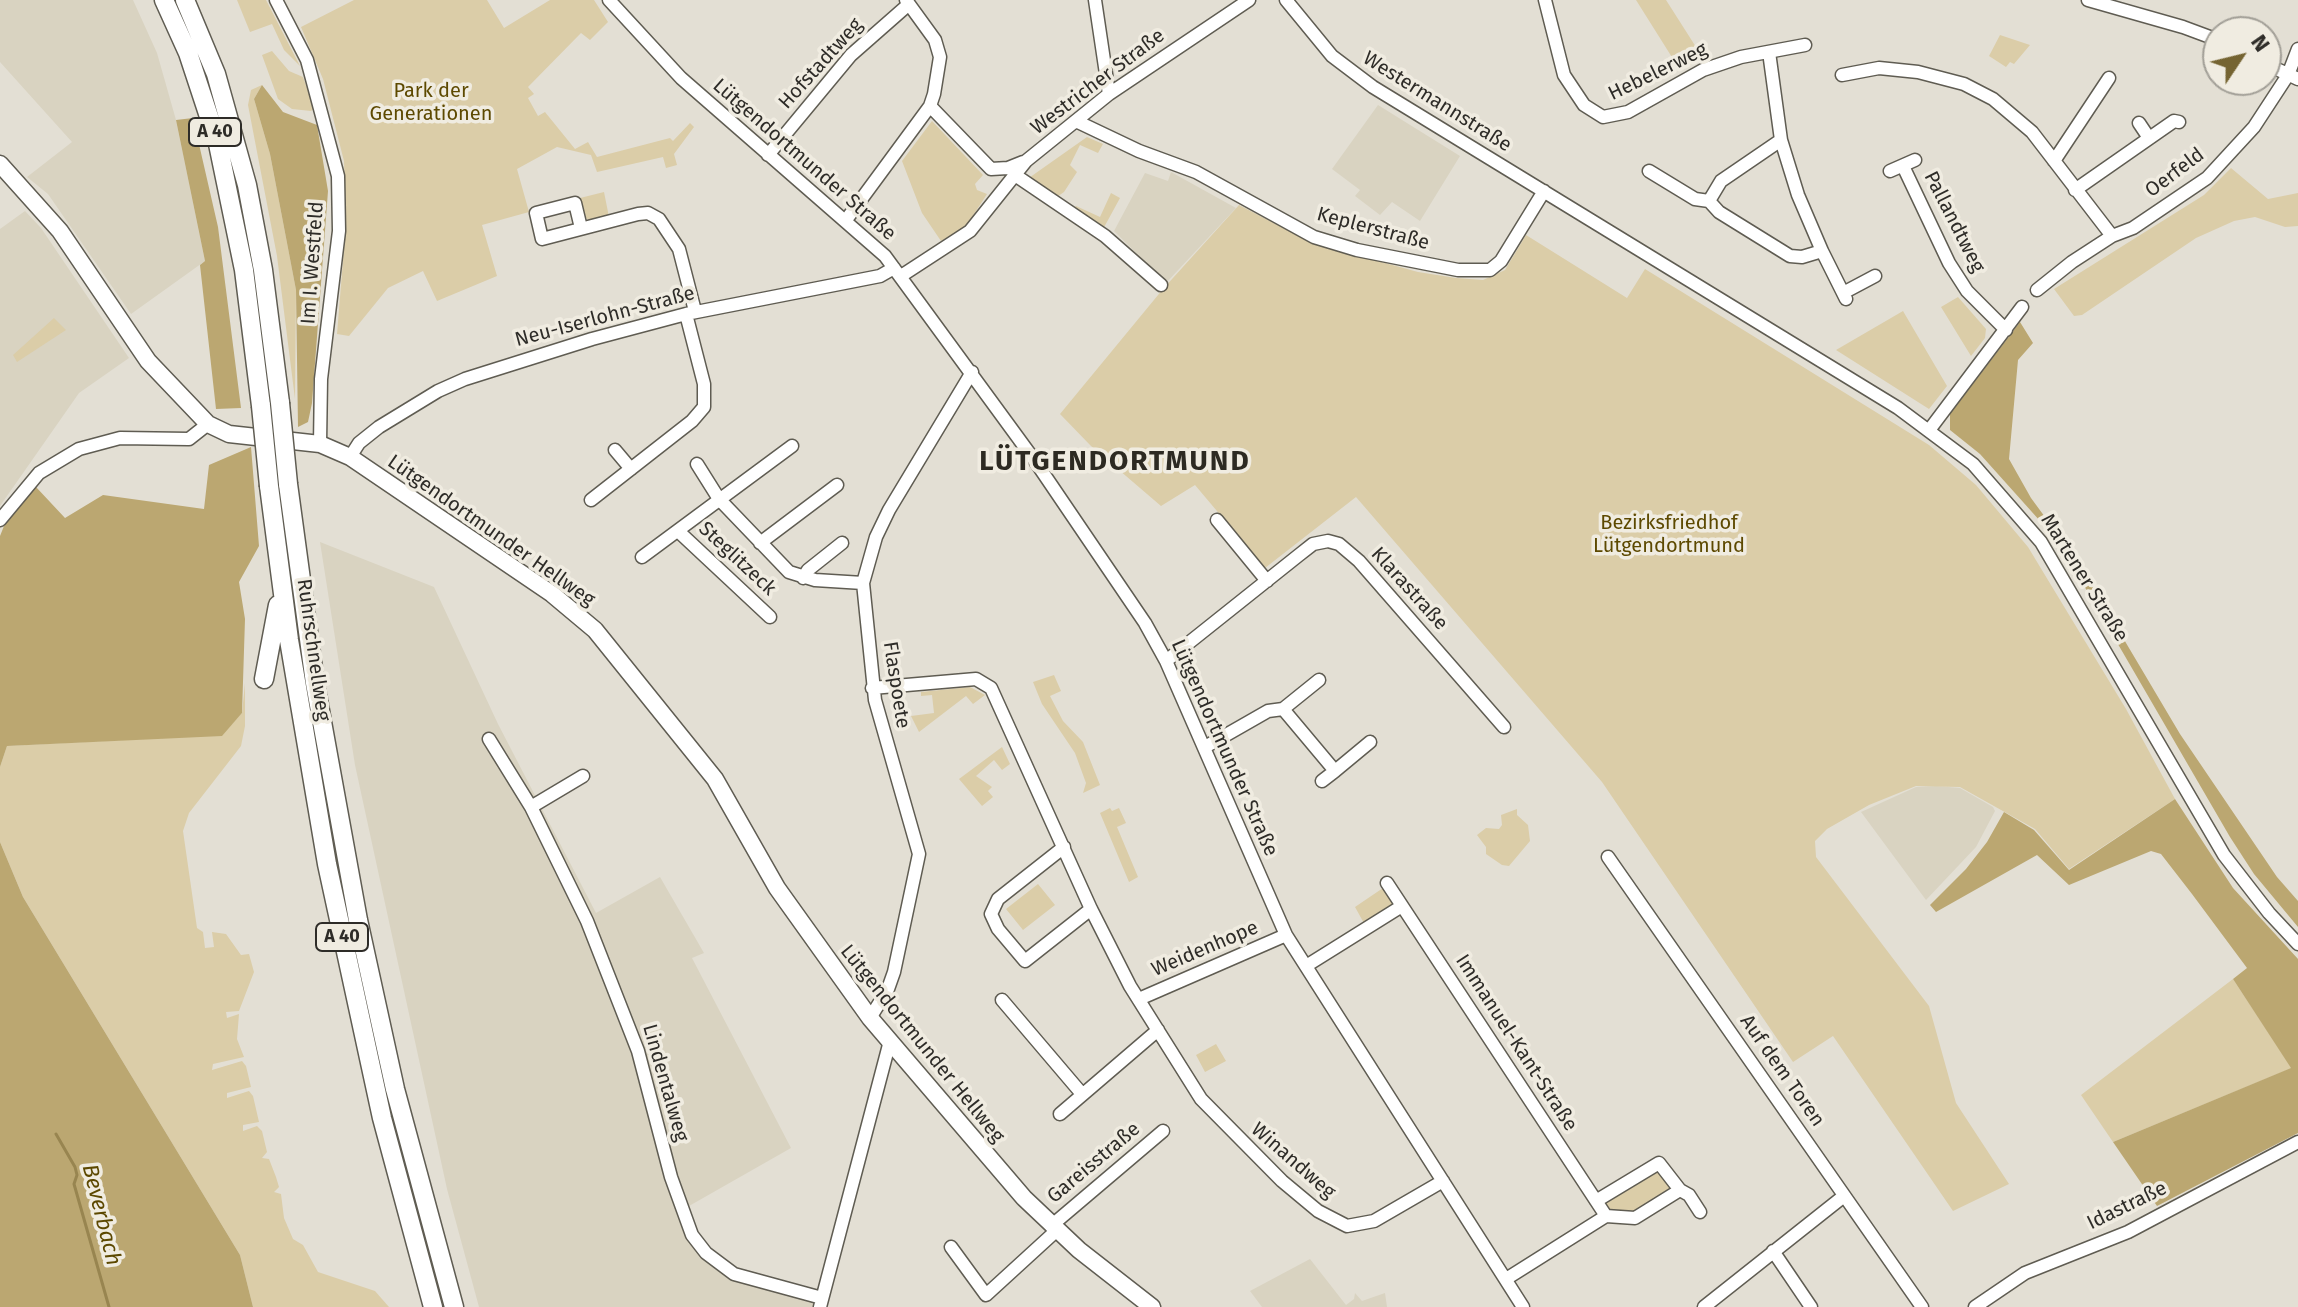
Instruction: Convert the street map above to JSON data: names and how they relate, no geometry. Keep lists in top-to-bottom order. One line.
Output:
{"streets":{"highway":["A 40","Ruhrschnellweg"],"main road":["Lütgendortmunder Hellweg"],"street":["Hofstadtweg","Hebelerweg","Westricher Straße","Westermannstraße","Lütgendortmunder Straße","Oerfeld","Pallandtweg","Keplerstraße","Im I. Westfeld","Neu-Iserlohn-Straße","Steglitzeck","Martener Straße","Klarastraße","Flaspoete","Weidenhope","Immanuel-Kant-Straße","Auf dem Toren","Lindentalweg","Winandweg","Gareisstraße","Idastraße"]},"crossings":[["Hofstadtweg","Lütgendortmunder Straße"],["Westricher Straße","Lütgendortmunder Straße"],["Westricher Straße","Keplerstraße"],["Westricher Straße","Neu-Iserlohn-Straße"],["Westermannstraße","Keplerstraße"],["Westermannstraße","Martener Straße"],["Lütgendortmunder Straße","Neu-Iserlohn-Straße"],["Lütgendortmunder Straße","Klarastraße"],["Lütgendortmunder Straße","Flaspoete"],["Lütgendortmunder Straße","Weidenhope"],["Lütgendortmunder Straße","Winandweg"],["Keplerstraße","Martener Straße"],["Im I. Westfeld","Lütgendortmunder Hellweg"],["Neu-Iserlohn-Straße","Lütgendortmunder Hellweg"],["Lütgendortmunder Hellweg","Flaspoete"],["Lütgendortmunder Hellweg","Gareisstraße"],["Flaspoete","Winandweg"],["Weidenhope","Winandweg"]],"districts":["LÜTGENDORTMUND"],"water":["Beverbach"],"parks":["Park der Generationen","Bezirksfriedhof Lütgendortmund"],"north":"top right"}
